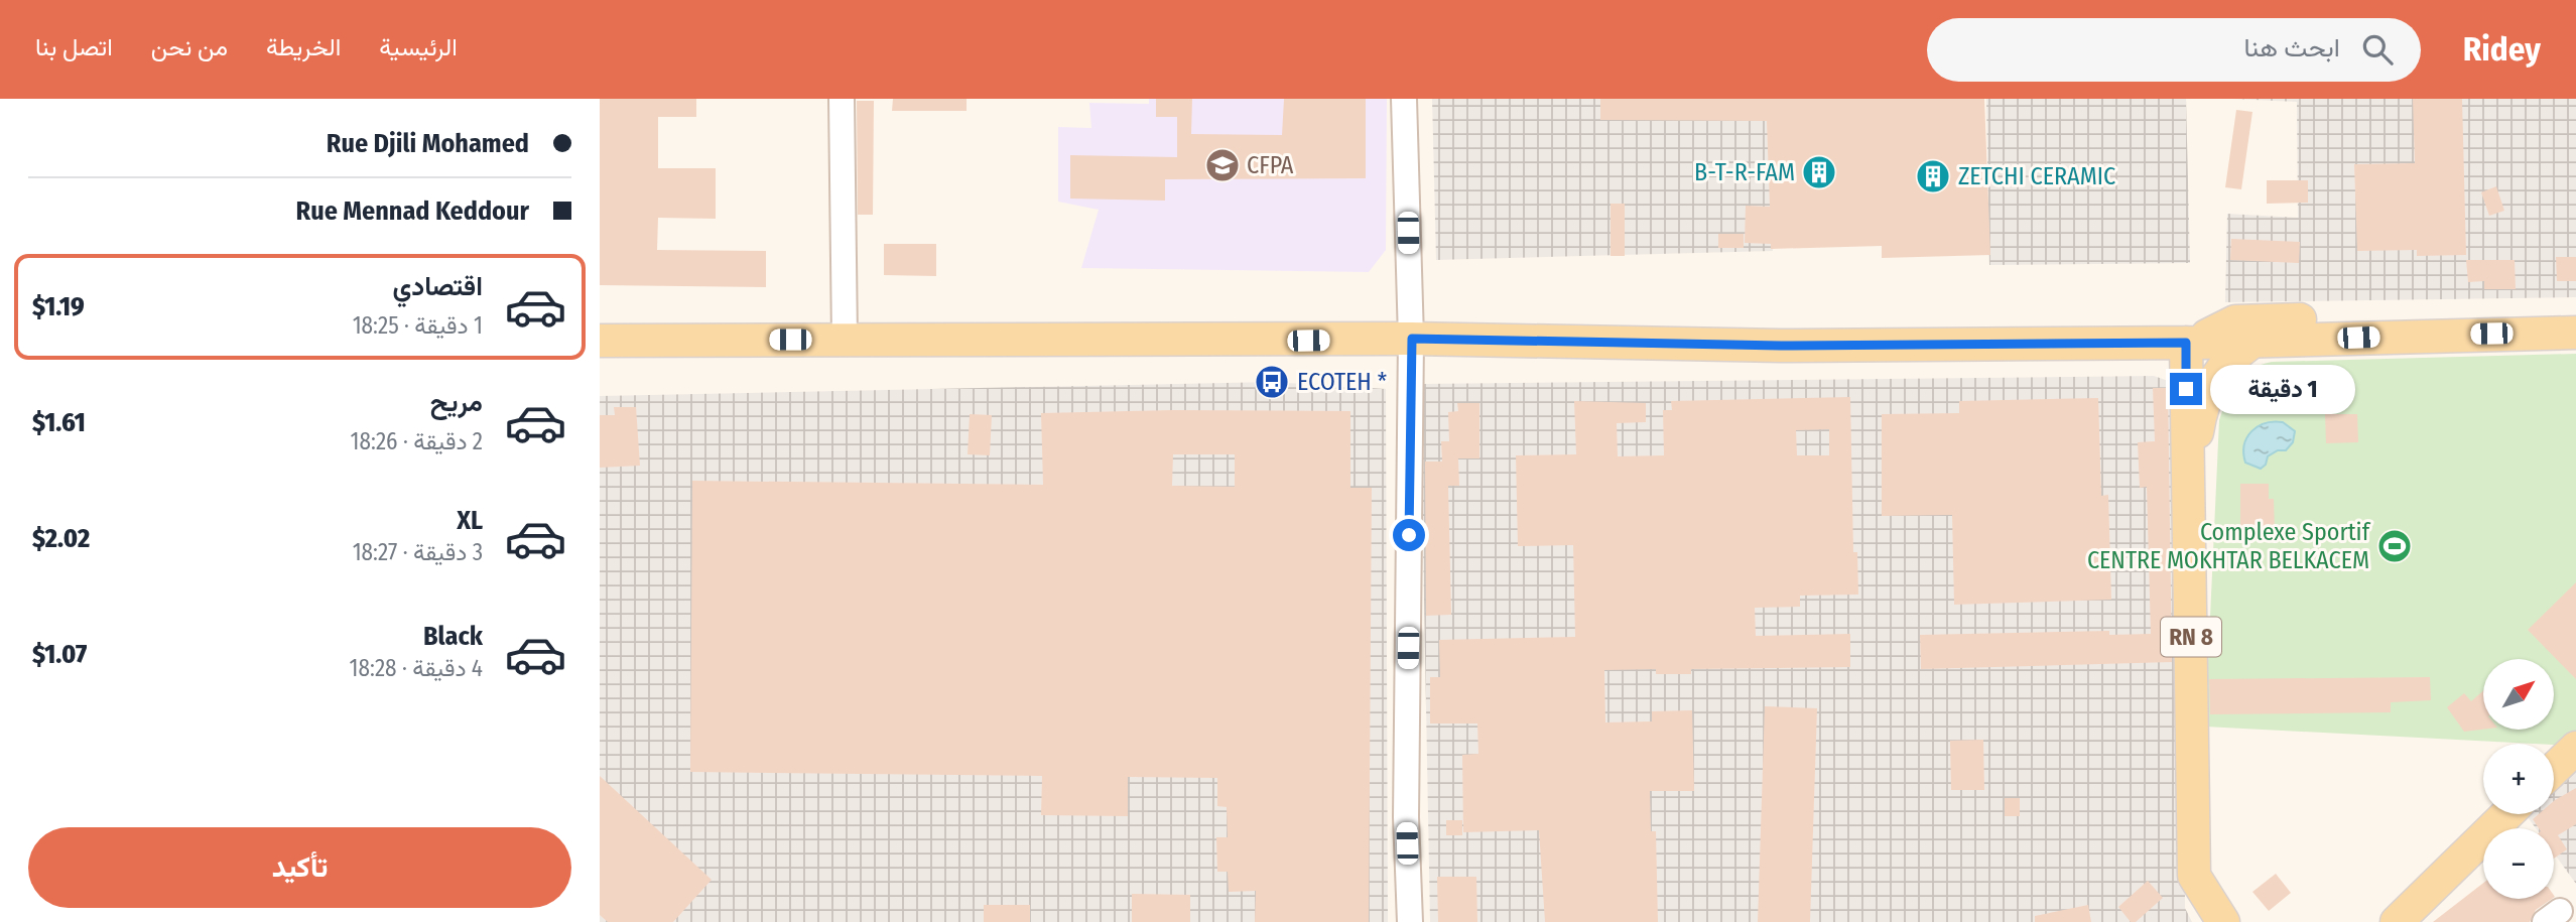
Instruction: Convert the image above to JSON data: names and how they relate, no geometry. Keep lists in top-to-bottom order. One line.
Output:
{"streets":{"main road":["RN 8"]},"places":{"school or university":["CFPA"],"building":["B-T-R-FAM","ZETCHI CERAMIC"],"bus stop":["ECOTEH *"],"sports":["Complexe Sportif CENTRE MOKHTAR BELKACEM"]},"north":"top right","page":{"header":"Ridey","search":"ابحث هنا","nav":["الرئيسية","الخريطة","من نحن","اتصل بنا"],"banner":["Rue Djili Mohamed","Rue Mennad Keddour"],"list":[{"name":"اقتصادي","note":"1 دقيقة · 18:25","value":"$1.19"},{"name":"مريح","note":"2 دقيقة · 18:26","value":"$1.61"},{"name":"XL","note":"3 دقيقة · 18:27","value":"$2.02"},{"name":"Black","note":"4 دقيقة · 18:28","value":"$1.07"}],"bubble":"1 دقيقة","map_buttons":["+","−"],"buttons":"تأكيد"}}
